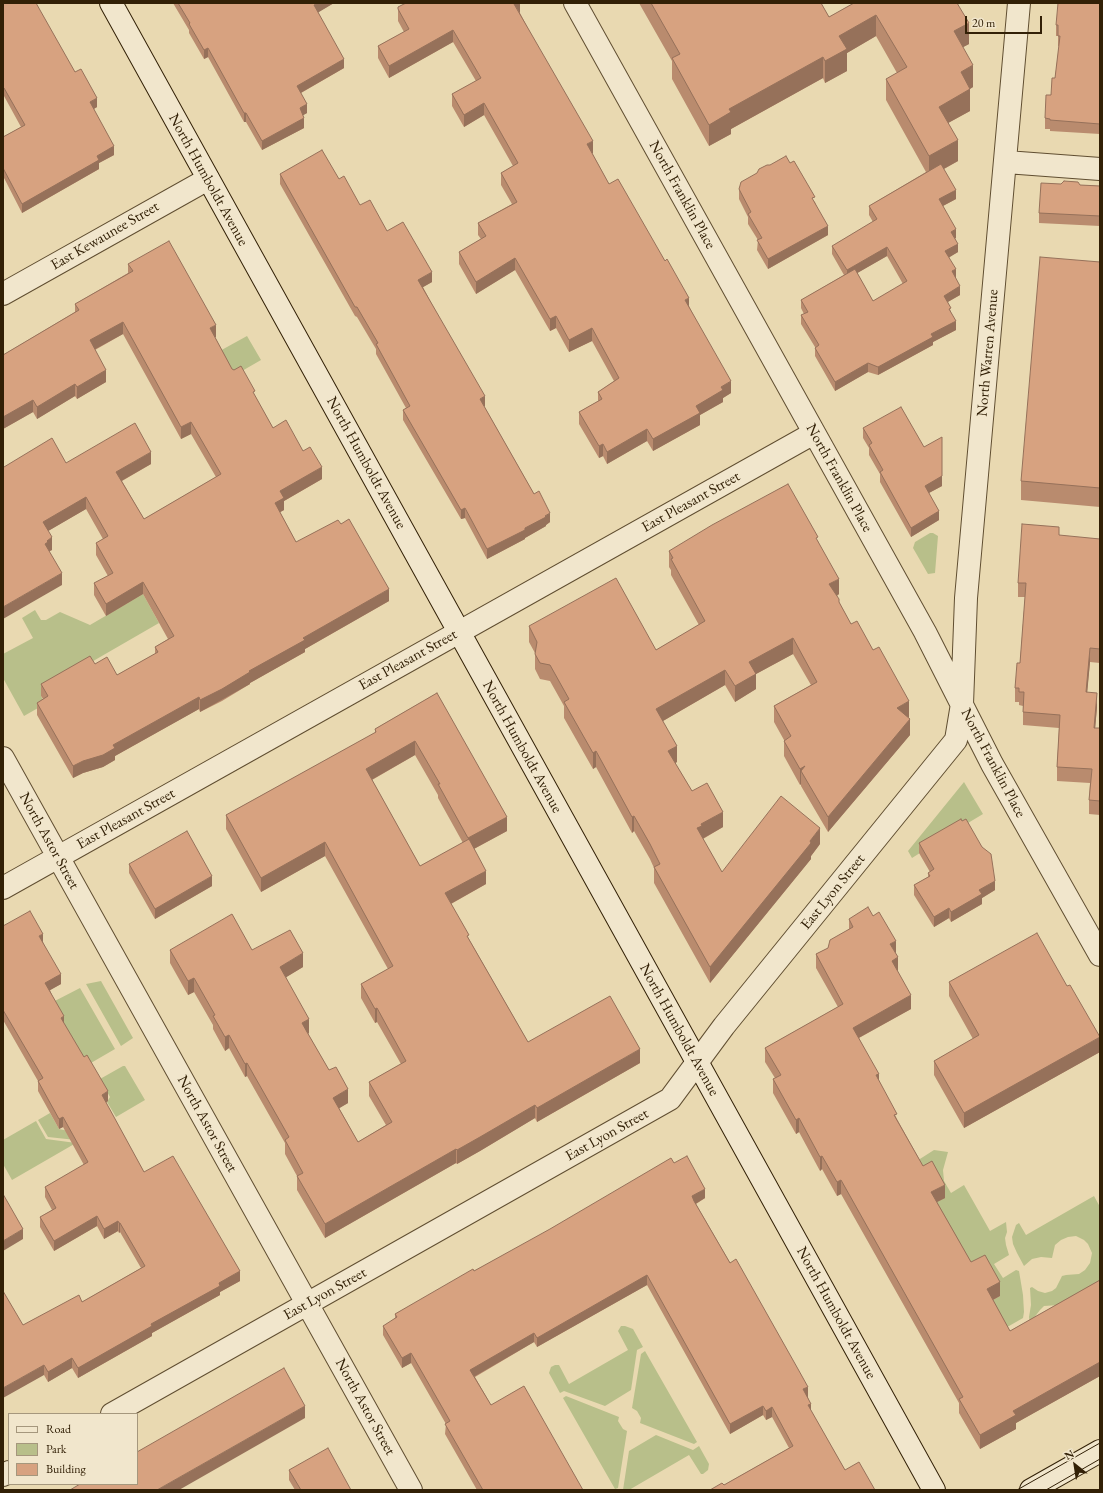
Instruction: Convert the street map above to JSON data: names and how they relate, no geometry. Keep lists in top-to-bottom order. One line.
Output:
{"streets":{"street":["North Humboldt Avenue","North Franklin Place","East Kewaunee Street","North Warren Avenue","East Pleasant Street","North Astor Street","East Lyon Street"]},"crossings":[["North Humboldt Avenue","East Kewaunee Street"],["North Humboldt Avenue","East Pleasant Street"],["North Humboldt Avenue","East Lyon Street"],["North Franklin Place","North Warren Avenue"],["North Franklin Place","East Pleasant Street"],["North Franklin Place","East Lyon Street"],["North Warren Avenue","East Lyon Street"],["East Pleasant Street","North Astor Street"],["North Astor Street","East Lyon Street"]],"legend":["Road","Park","Building"],"scale_bar":"20 m","north":"top left"}
